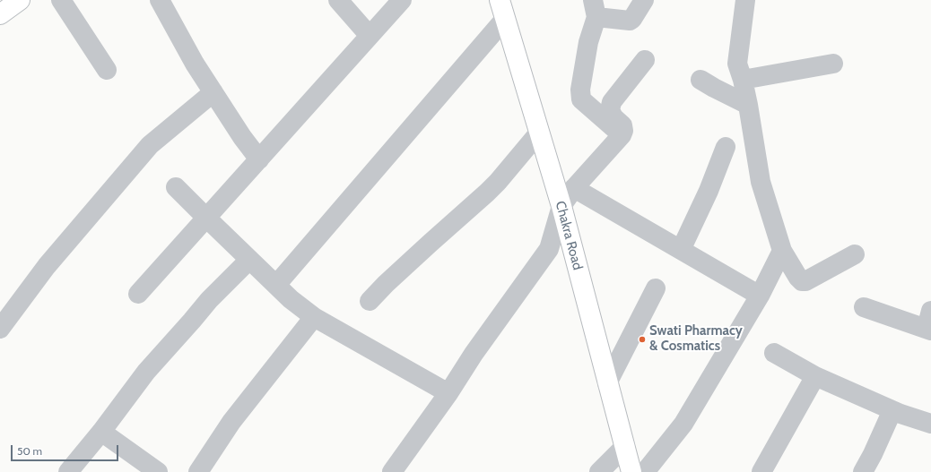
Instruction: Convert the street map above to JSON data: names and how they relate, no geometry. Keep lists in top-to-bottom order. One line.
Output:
{"streets":{"main road":["Chakra Road"]},"places":["Swati Pharmacy & Cosmatics"],"scale_bar":"50 m"}
